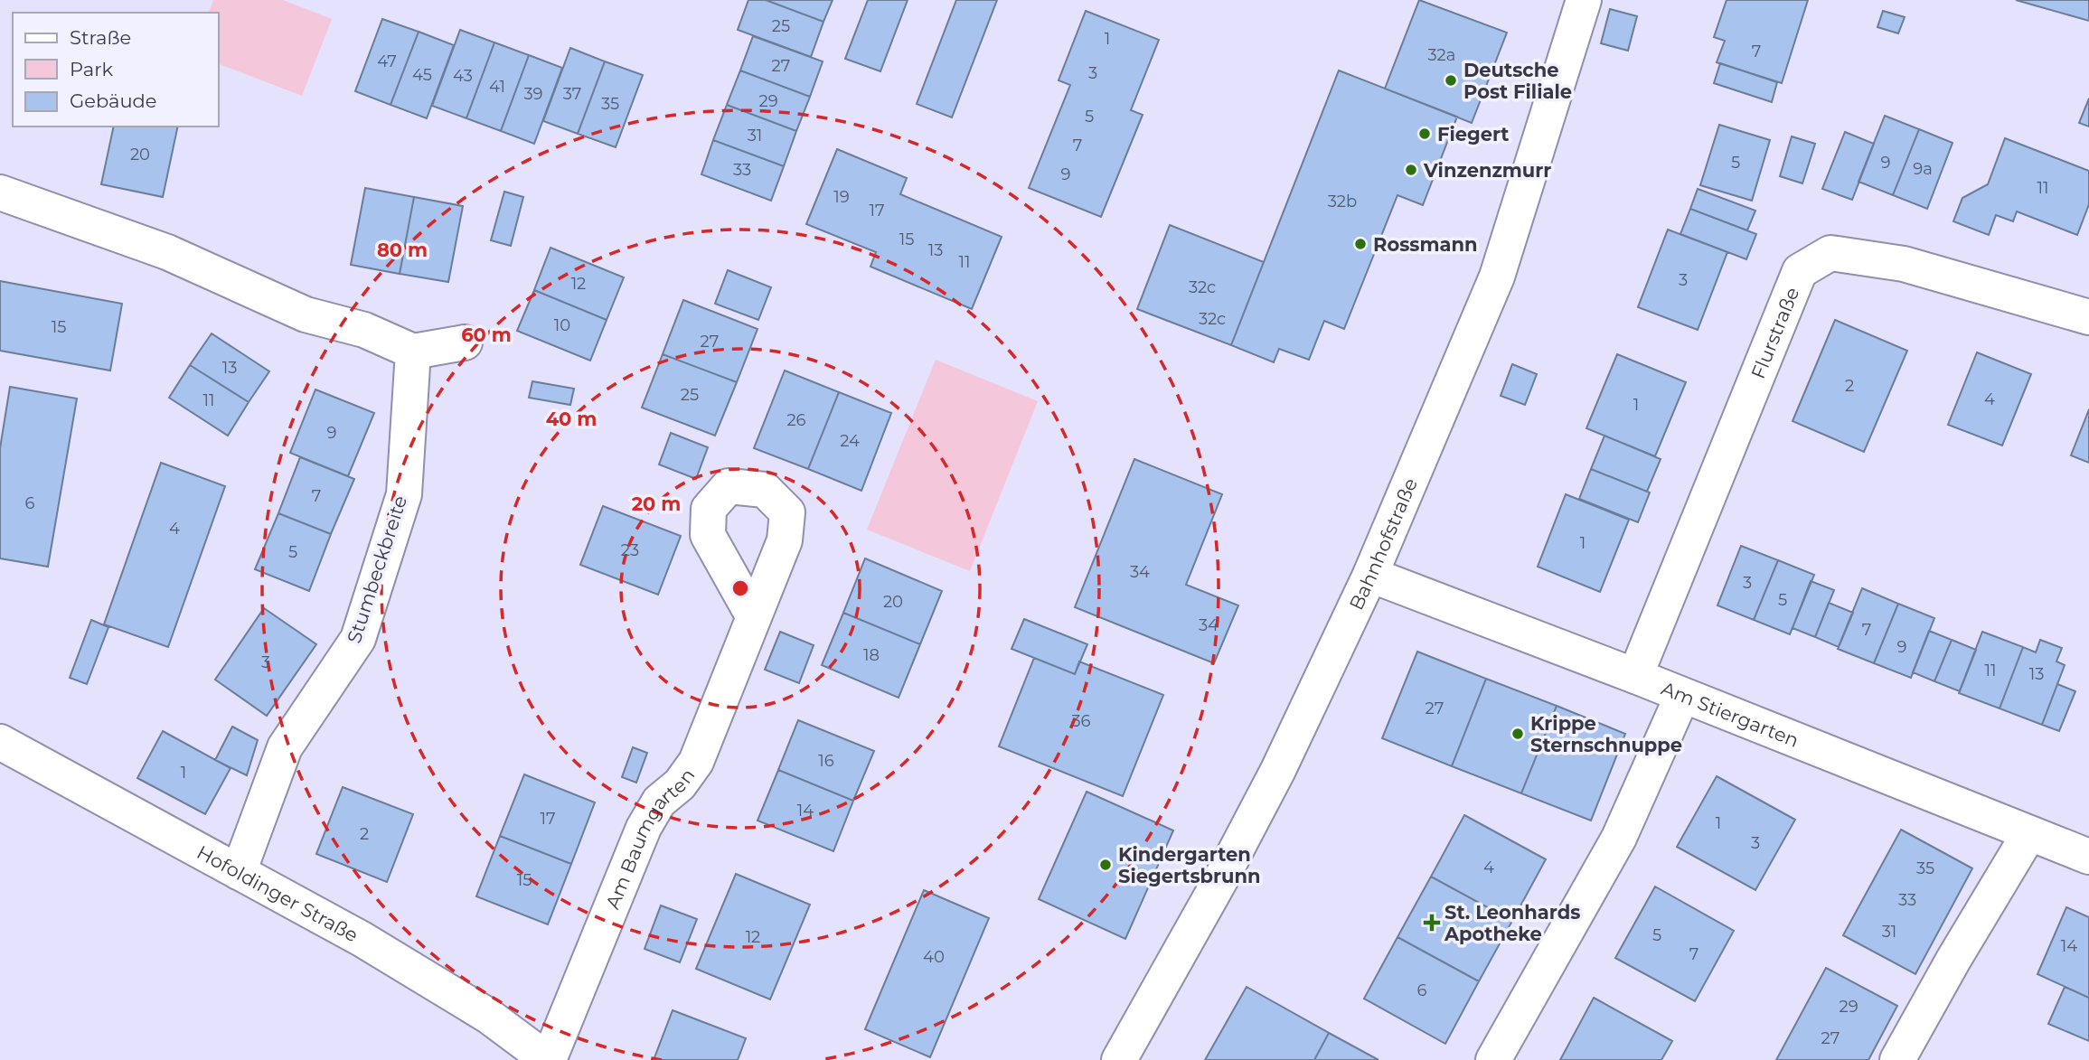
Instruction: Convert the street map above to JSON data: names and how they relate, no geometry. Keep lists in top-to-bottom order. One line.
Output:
{"streets":{"street":["Flurstraße","Bahnhofstraße","Stumbeckbreite","Am Stiergarten","Am Baumgarten","Hofoldinger Straße"]},"crossings":[["Flurstraße","Am Stiergarten"],["Bahnhofstraße","Am Stiergarten"],["Stumbeckbreite","Hofoldinger Straße"],["Am Baumgarten","Hofoldinger Straße"]],"places":{"other":["Deutsche Post Filiale","Fiegert","Vinzenzmurr","Rossmann","Krippe Sternschnuppe","Kindergarten Siegertsbrunn"],"health":["St. Leonhards Apotheke"]},"house_numbers":["25","1","7","32a","47","27","3","45","43","41","39","37","29","35","5","31","7","20","5","9","9a","33","9","11","19","32b","17","15","13","11","3","12","32c","32c","10","15","27","13","2","25","4","11","1","26","9","24","7","6","4","1","23","5","34","3","5","20","34","7","9","18","3","11","13","27","36","16","1","14","17","1","2","3","4","35","15","33","31","5","12","14","7","40","6","29","27"],"legend":["Straße","Park","Gebäude"],"rings":["80 m","60 m","40 m","20 m"]}
